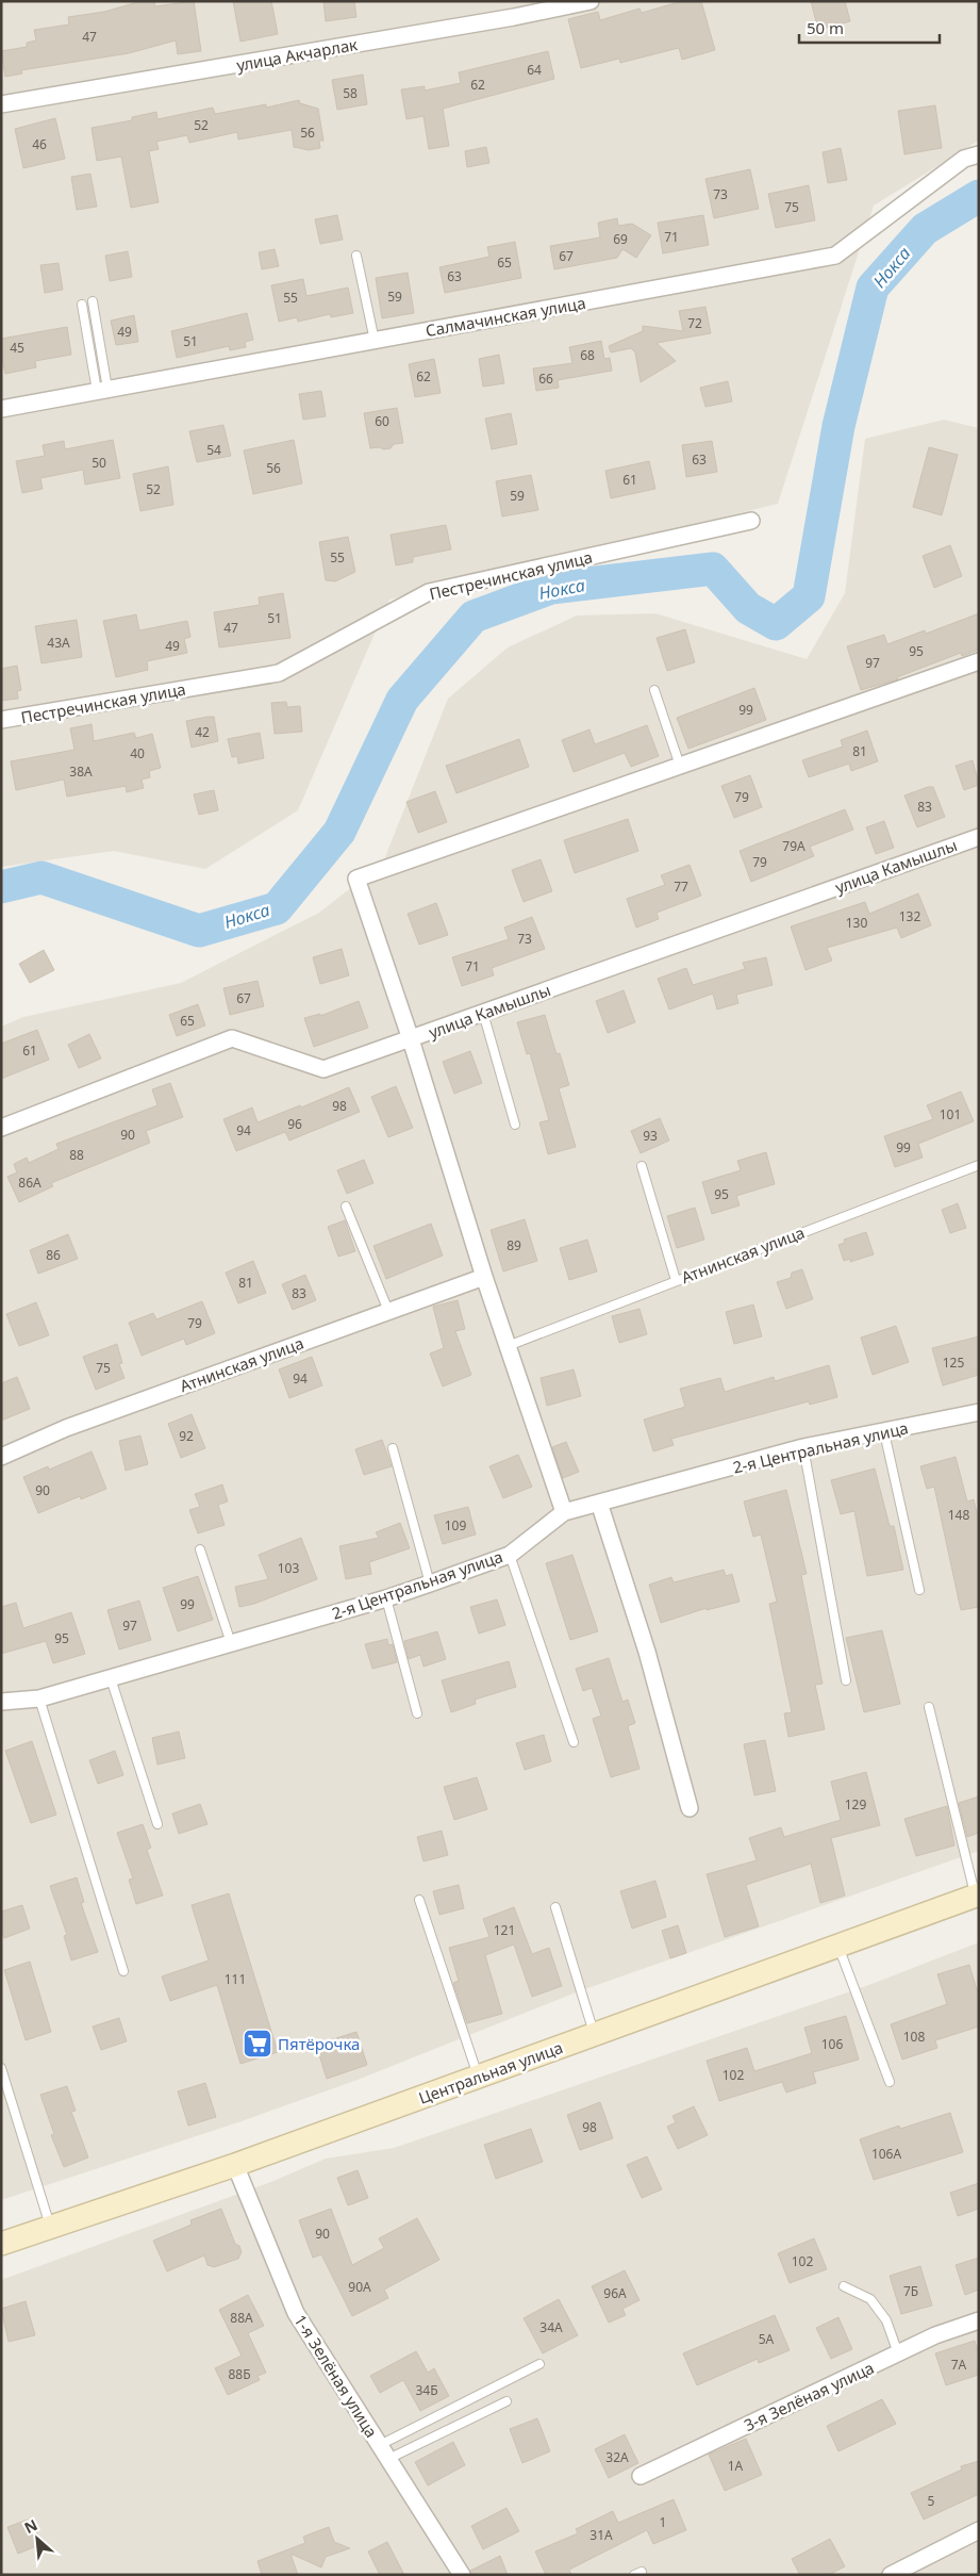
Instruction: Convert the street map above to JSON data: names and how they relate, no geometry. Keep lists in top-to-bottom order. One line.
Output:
{"streets":{"street":["улица Акчарлак","Салмачинская улица","Пестречинская улица","улица Камышлы","Атнинская улица","2-я Центральная улица","Центральная улица","1-я Зелёная улица","3-я Зелёная улица"]},"crossings":[["Центральная улица","1-я Зелёная улица"]],"water":["Нокса"],"places":{"supermarket":["Пятёрочка"]},"house_numbers":["47","64","62","58","52","56","46","73","75","71","69","67","65","63","59","55","72","49","51","45","68","62","66","60","54","63","50","56","61","52","59","55","51","47","43А","49","95","97","99","42","81","40","38А","79","83","79А","79","77","132","130","73","71","67","65","61","98","101","96","94","90","93","99","88","86А","95","89","86","81","83","79","125","75","94","92","90","148","109","103","99","97","95","129","121","111","108","106","102","98","106А","90","102","90А","7Б","96А","88А","34А","5А","7А","88Б","34Б","32А","1А","5","1","31А"],"scale_bar":"50 m","north":"top left"}
